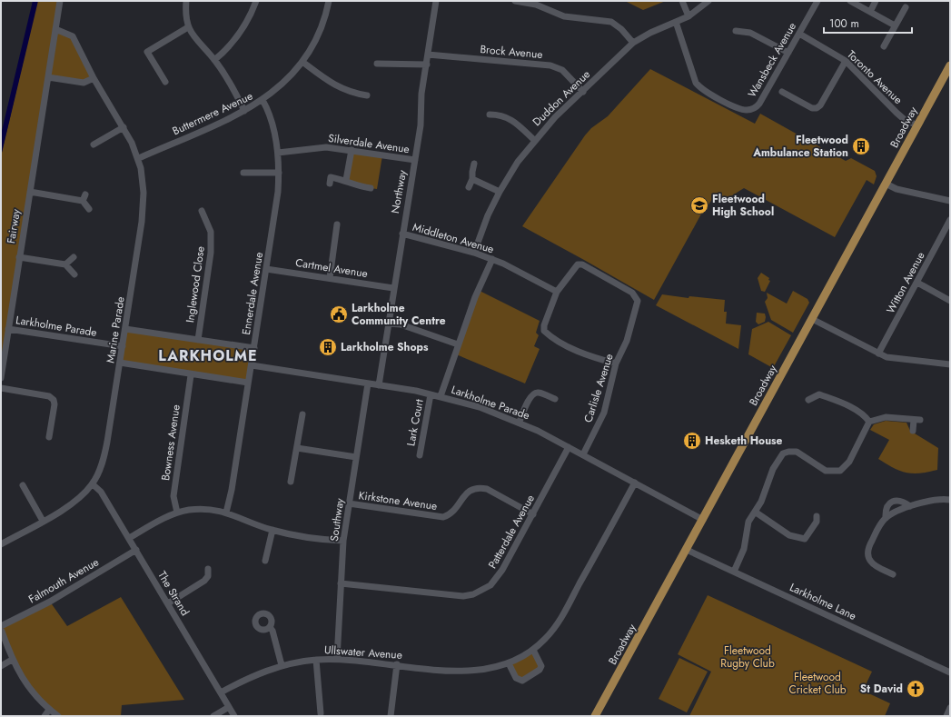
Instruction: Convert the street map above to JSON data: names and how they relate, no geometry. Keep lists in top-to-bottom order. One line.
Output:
{"streets":{"main road":["Broadway"],"street":["Brock Avenue","Wansbeck Avenue","Toronto Avenue","Duddon Avenue","Buttermere Avenue","Silverdale Avenue","Northway","Fairway","Middleton Avenue","Cartmel Avenue","Witton Avenue","Inglewood Close","Ennerdale Avenue","Larkholme Parade","Marine Parade","Carlisle Avenue","Lark Court","Bowness Avenue","Kirkstone Avenue","Southway","Patterdale Avenue","Falmouth Avenue","The Strand","Larkholme Lane","Ullswater Avenue"]},"crossings":[["Brock Avenue","Duddon Avenue"],["Brock Avenue","Northway"],["Wansbeck Avenue","Toronto Avenue"],["Wansbeck Avenue","Duddon Avenue"],["Toronto Avenue","Broadway"],["Duddon Avenue","Middleton Avenue"],["Buttermere Avenue","Ennerdale Avenue"],["Buttermere Avenue","Marine Parade"],["Broadway","Larkholme Parade"],["Broadway","Larkholme Lane"],["Silverdale Avenue","Northway"],["Silverdale Avenue","Ennerdale Avenue"],["Northway","Middleton Avenue"],["Northway","Cartmel Avenue"],["Northway","Larkholme Parade"],["Fairway","Larkholme Parade"],["Middleton Avenue","Carlisle Avenue"],["Cartmel Avenue","Ennerdale Avenue"],["Ennerdale Avenue","Larkholme Parade"],["Larkholme Parade","Marine Parade"],["Larkholme Parade","Carlisle Avenue"],["Larkholme Parade","Lark Court"],["Larkholme Parade","Southway"],["Larkholme Parade","Patterdale Avenue"],["Larkholme Parade","Ullswater Avenue"],["Marine Parade","The Strand"],["Kirkstone Avenue","Southway"],["Kirkstone Avenue","Patterdale Avenue"],["Southway","Patterdale Avenue"],["Southway","Ullswater Avenue"],["Falmouth Avenue","The Strand"],["The Strand","Ullswater Avenue"]],"districts":["LARKHOLME"],"parks":["Fleetwood Rugby Club","Fleetwood Cricket Club"],"places":{"building":["Fleetwood Ambulance Station","Larkholme Shops","Hesketh House"],"school or university":["Fleetwood High School"],"public building":["Larkholme Community Centre"],"church":["St David"]},"scale_bar":"100 m"}
